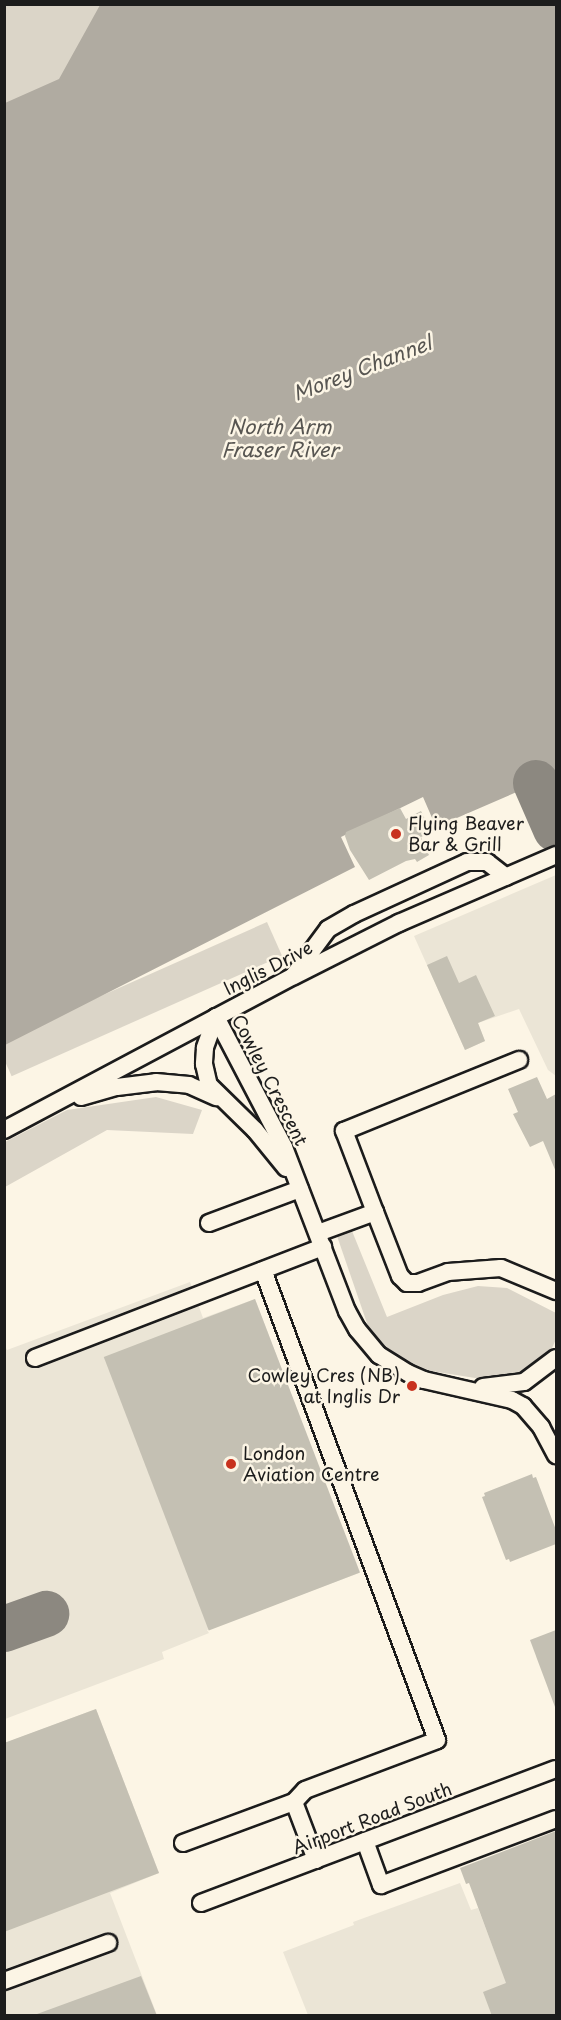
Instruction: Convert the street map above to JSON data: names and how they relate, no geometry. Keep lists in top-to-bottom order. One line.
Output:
{"streets":{"street":["Inglis Drive","Cowley Crescent","Airport Road South"]},"crossings":[["Inglis Drive","Cowley Crescent"]],"water":["Morey Channel","North Arm Fraser River"],"places":["Flying Beaver Bar & Grill","Cowley Cres (NB) at Inglis Dr","London Aviation Centre"]}
